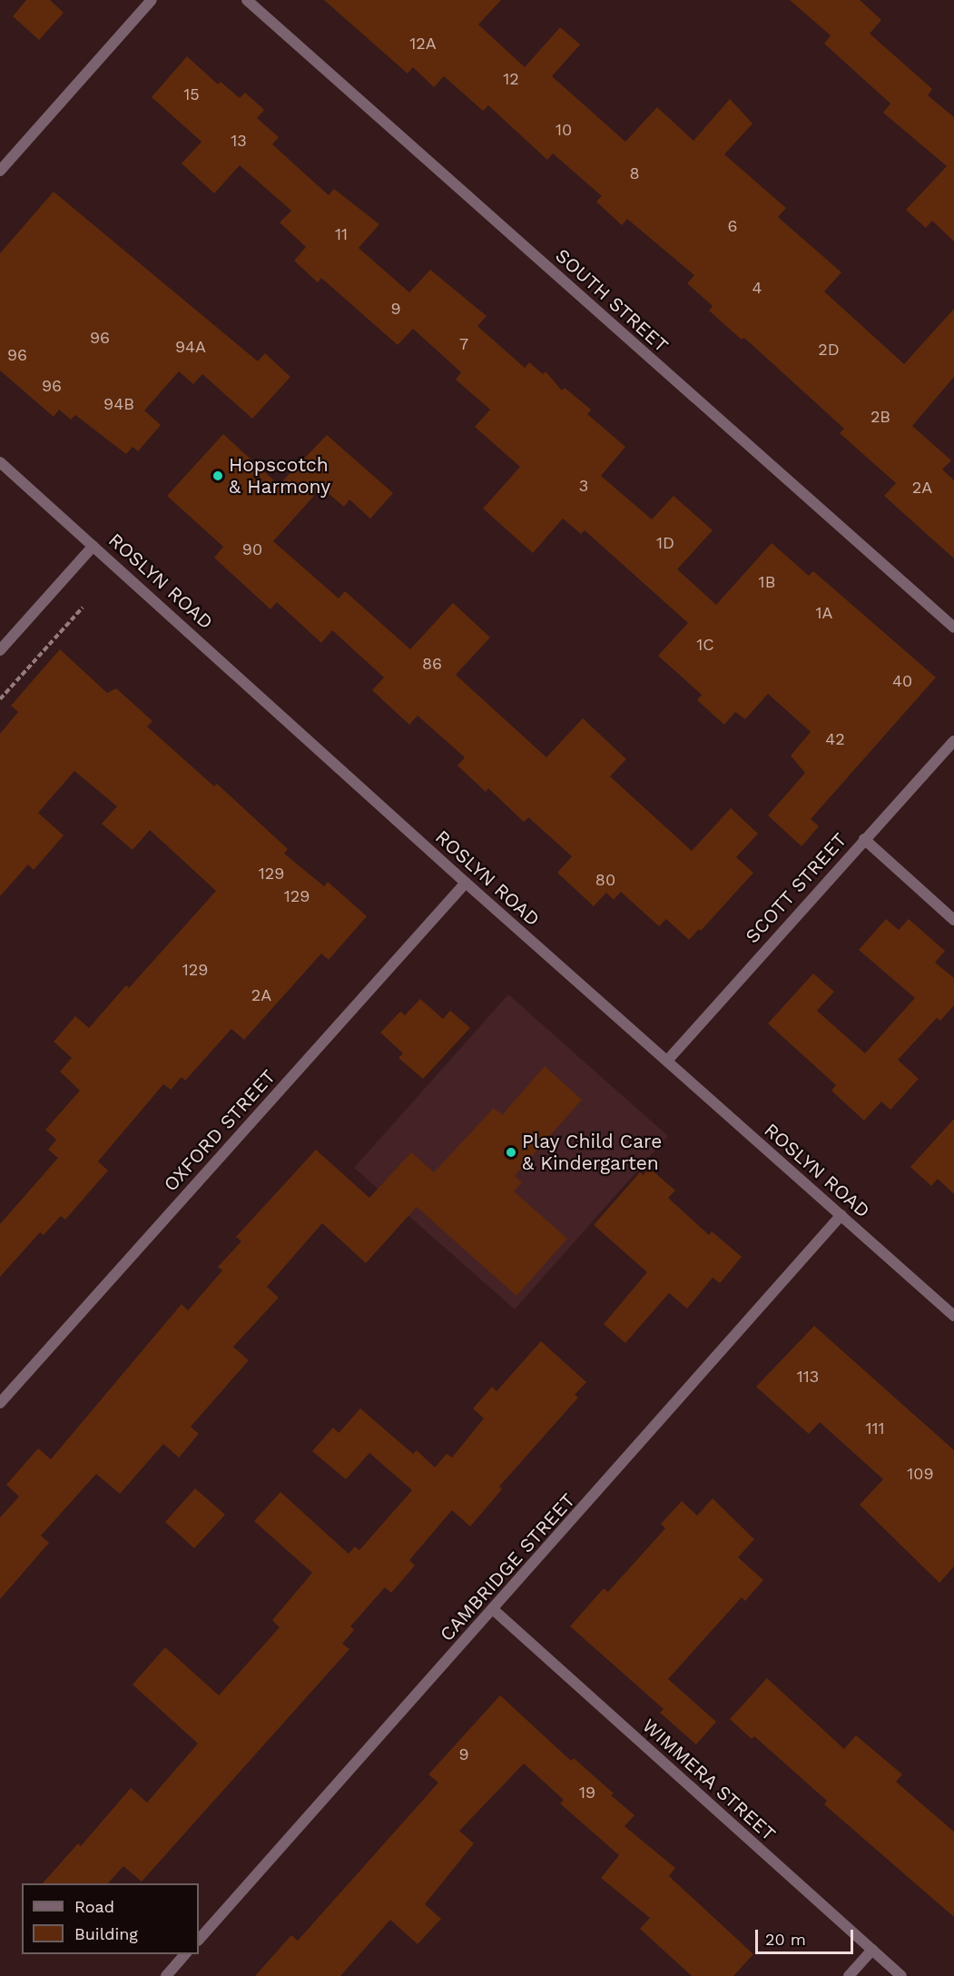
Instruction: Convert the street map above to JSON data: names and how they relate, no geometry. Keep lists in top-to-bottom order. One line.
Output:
{"streets":{"street":["SOUTH STREET","ROSLYN ROAD","SCOTT STREET","OXFORD STREET","CAMBRIDGE STREET","WIMMERA STREET"]},"crossings":[["ROSLYN ROAD","SCOTT STREET"],["ROSLYN ROAD","OXFORD STREET"],["ROSLYN ROAD","CAMBRIDGE STREET"],["CAMBRIDGE STREET","WIMMERA STREET"]],"places":["Hopscotch & Harmony","Play Child Care & Kindergarten"],"house_numbers":["12A","12","15","10","13","8","6","11","4","9","96","7","94A","2D","96","96","94B","2B","3","2A","1D","90","1B","1A","1C","86","40","42","129","80","129","129","2A","113","111","109","9","19"],"legend":["Road","Building"],"scale_bar":"20 m"}
